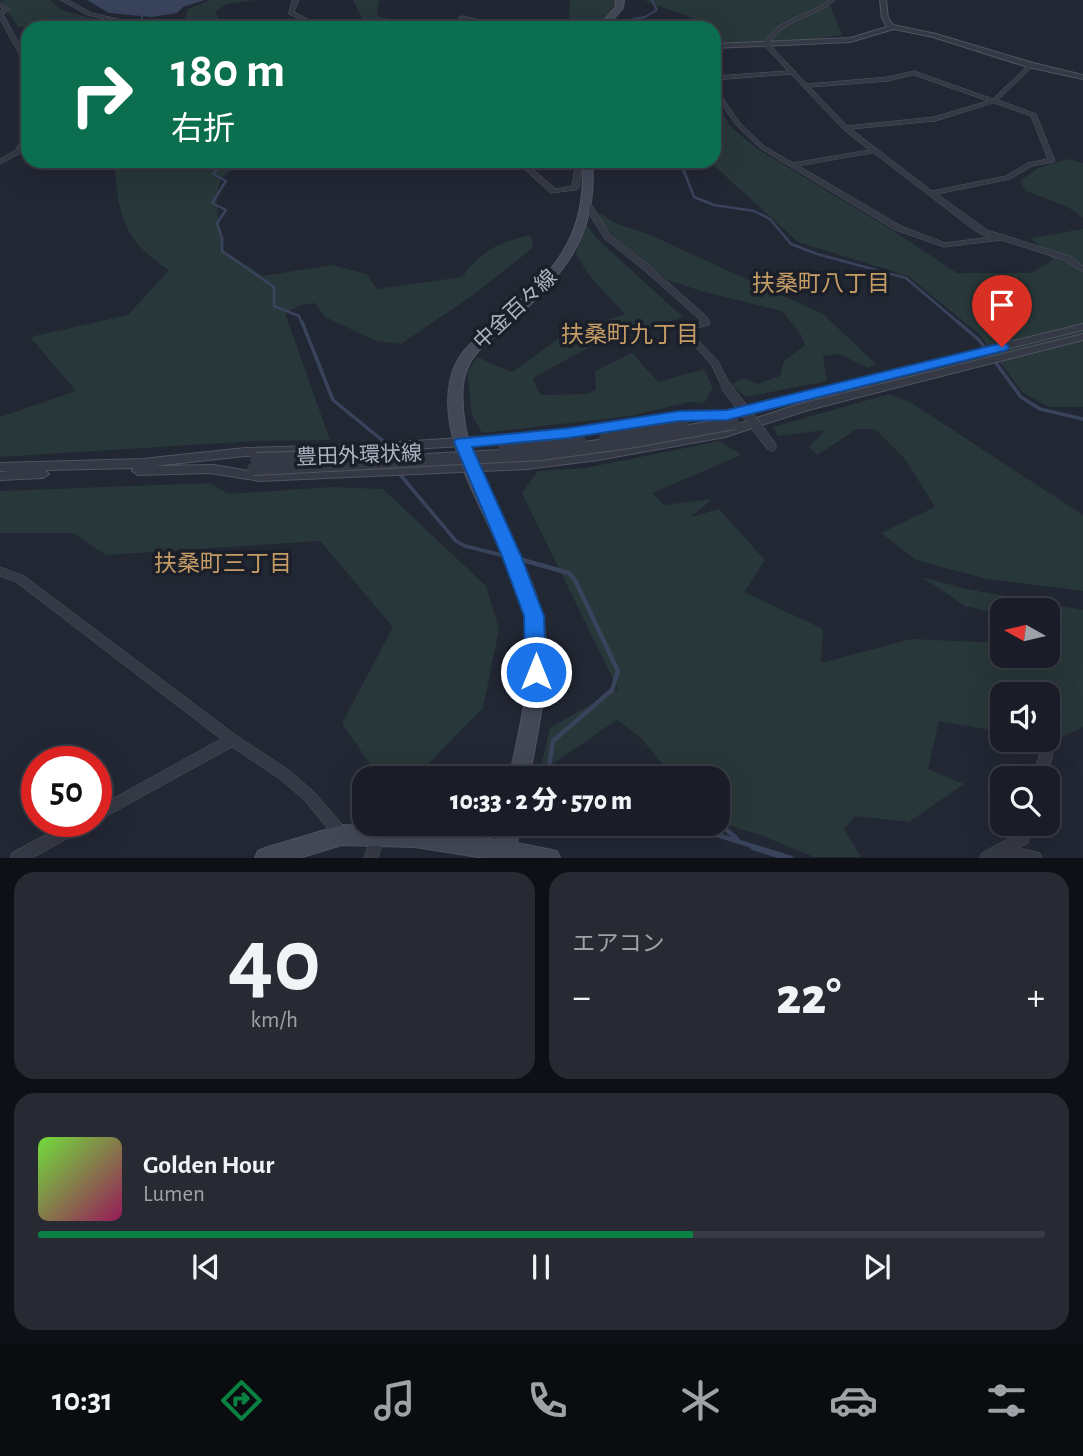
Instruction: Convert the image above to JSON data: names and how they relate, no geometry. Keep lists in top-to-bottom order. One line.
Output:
{"streets":{"main road":["中金百々線"],"street":["豊田外環状線"]},"districts":["扶桑町八丁目","扶桑町九丁目","扶桑町三丁目"],"north":"left","page":{"turn":["180 m","右折"],"limit":"50","trip":"10:33 · 2 分 · 570 m","tile":[["40","km/h"],"エアコン"],"heat":["−","22°","+"],"song":["Golden Hour","Lumen"],"tabs":"10:31"}}
